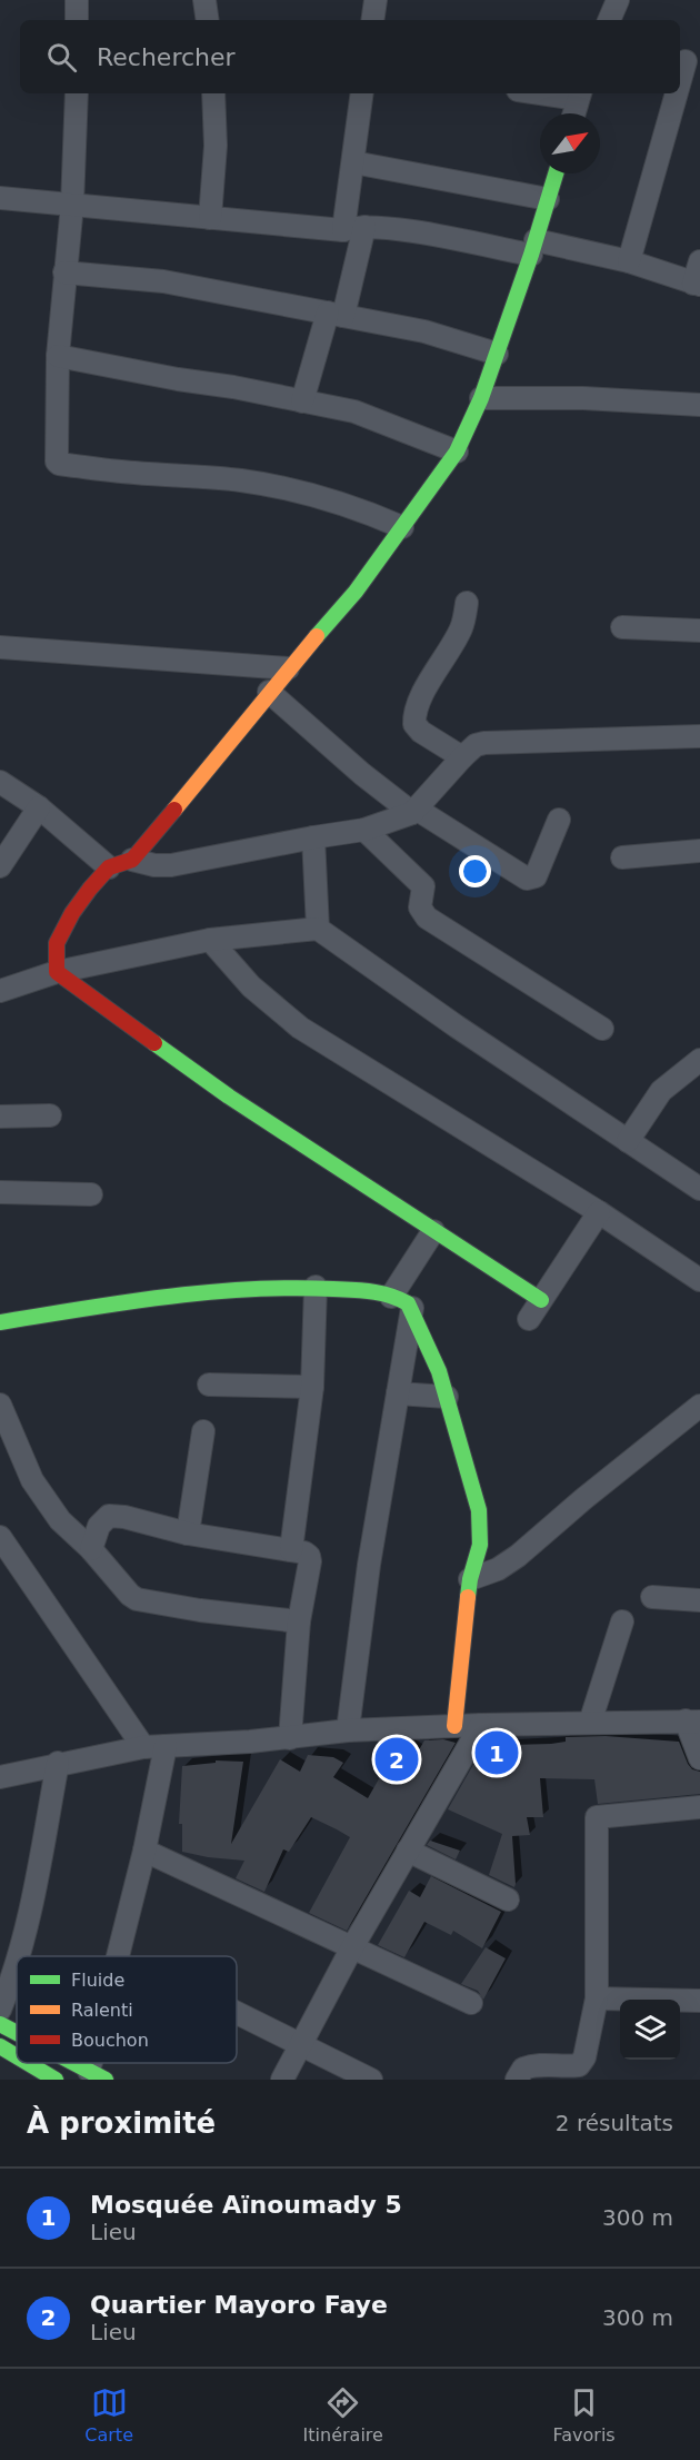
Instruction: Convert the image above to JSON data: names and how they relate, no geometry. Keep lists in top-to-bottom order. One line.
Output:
{"legend":["Fluide","Ralenti","Bouchon"],"north":"top right","page":{"search":"Rechercher","pins":["1","2"],"heading":["À proximité","2 résultats"],"list":[{"mark":"1","name":"Mosquée Aïnoumady 5","note":"Lieu","value":"300 m"},{"mark":"2","name":"Quartier Mayoro Faye","note":"Lieu","value":"300 m"}],"nav":["Carte","Itinéraire","Favoris"]}}
